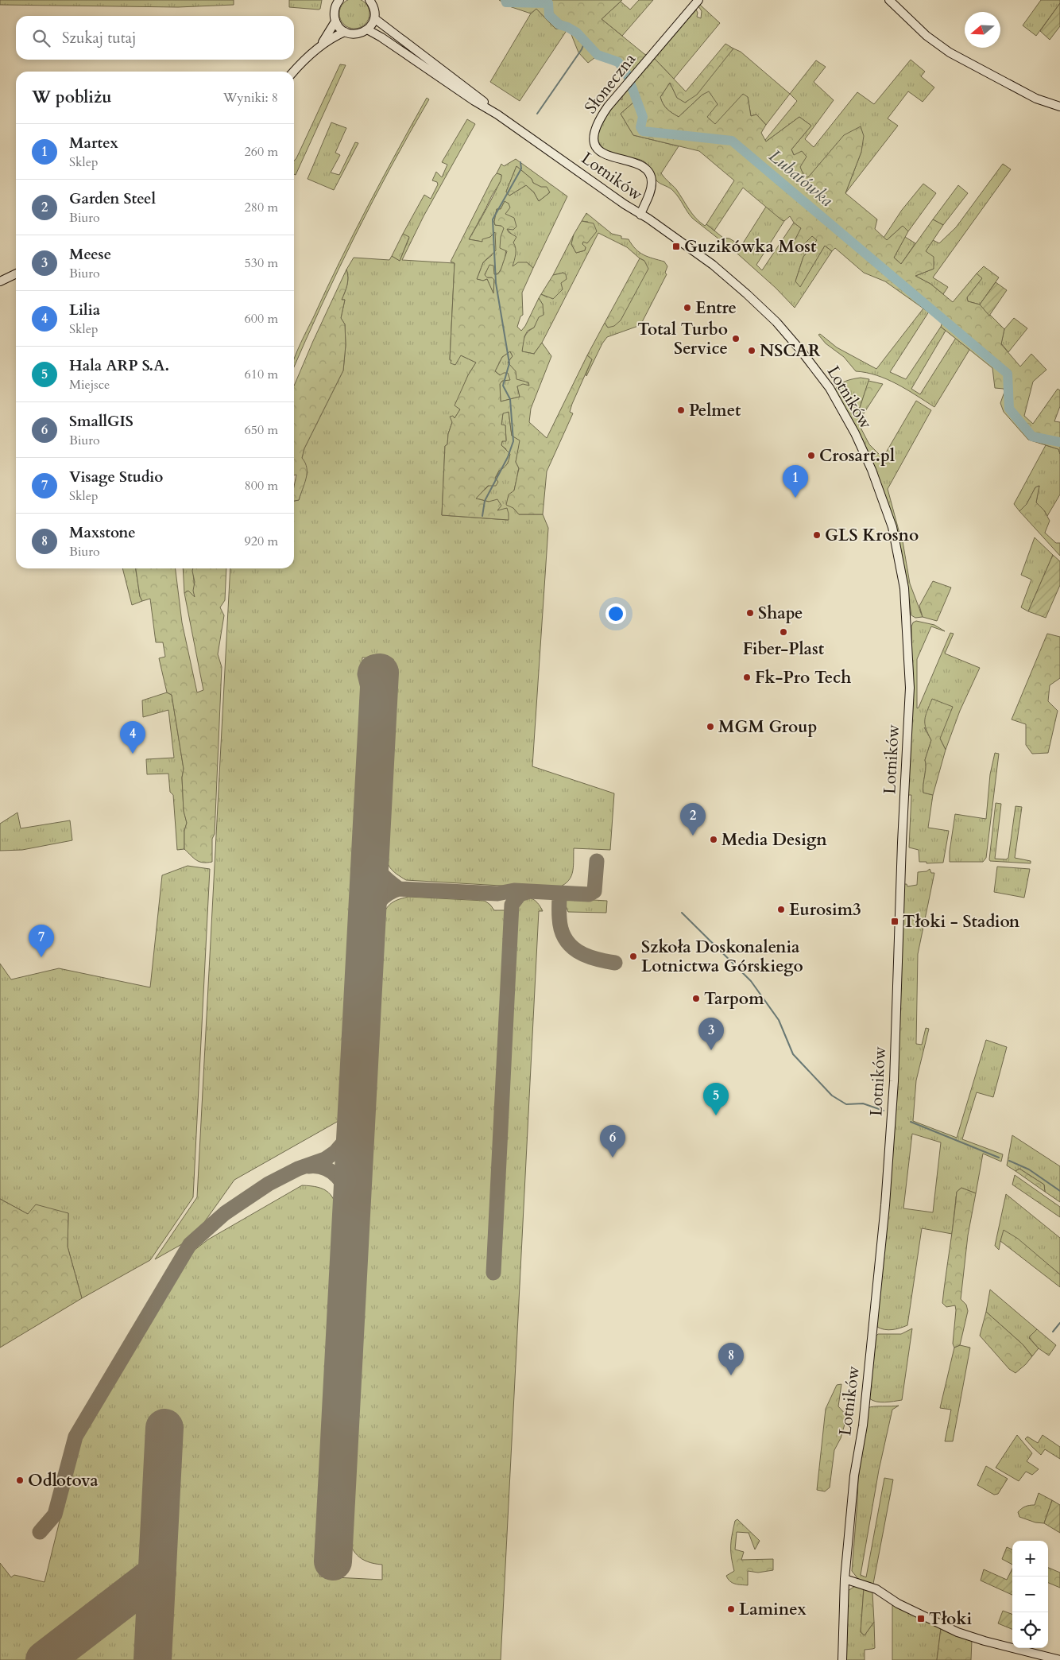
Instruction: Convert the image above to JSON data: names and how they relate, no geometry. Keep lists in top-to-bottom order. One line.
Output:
{"streets":{"street":["Słoneczna","Lotników"]},"crossings":[["Słoneczna","Lotników"]],"water":["Lubatówka"],"places":{"transit":["Guzikówka Most","Tłoki - Stadion","Tłoki"],"other":["Entre","Total Turbo Service","NSCAR","Pelmet","Crosart.pl","GLS Krosno","Shape","Fiber-Plast","Fk-Pro Tech","MGM Group","Media Design","Eurosim3","Szkoła Doskonalenia Lotnictwa Górskiego","Tarpom","Odlotova","Laminex"]},"north":"left","page":{"search":"Szukaj tutaj","heading":["W pobliżu","Wyniki: 8"],"list":[{"mark":"1","name":"Martex","note":"Sklep","value":"260 m"},{"mark":"2","name":"Garden Steel","note":"Biuro","value":"280 m"},{"mark":"3","name":"Meese","note":"Biuro","value":"530 m"},{"mark":"4","name":"Lilia","note":"Sklep","value":"600 m"},{"mark":"5","name":"Hala ARP S.A.","note":"Miejsce","value":"610 m"},{"mark":"6","name":"SmallGIS","note":"Biuro","value":"650 m"},{"mark":"7","name":"Visage Studio","note":"Sklep","value":"800 m"},{"mark":"8","name":"Maxstone","note":"Biuro","value":"920 m"}],"pins":["1","4","2","7","3","5","6","8"],"map_buttons":["+","−"]}}
